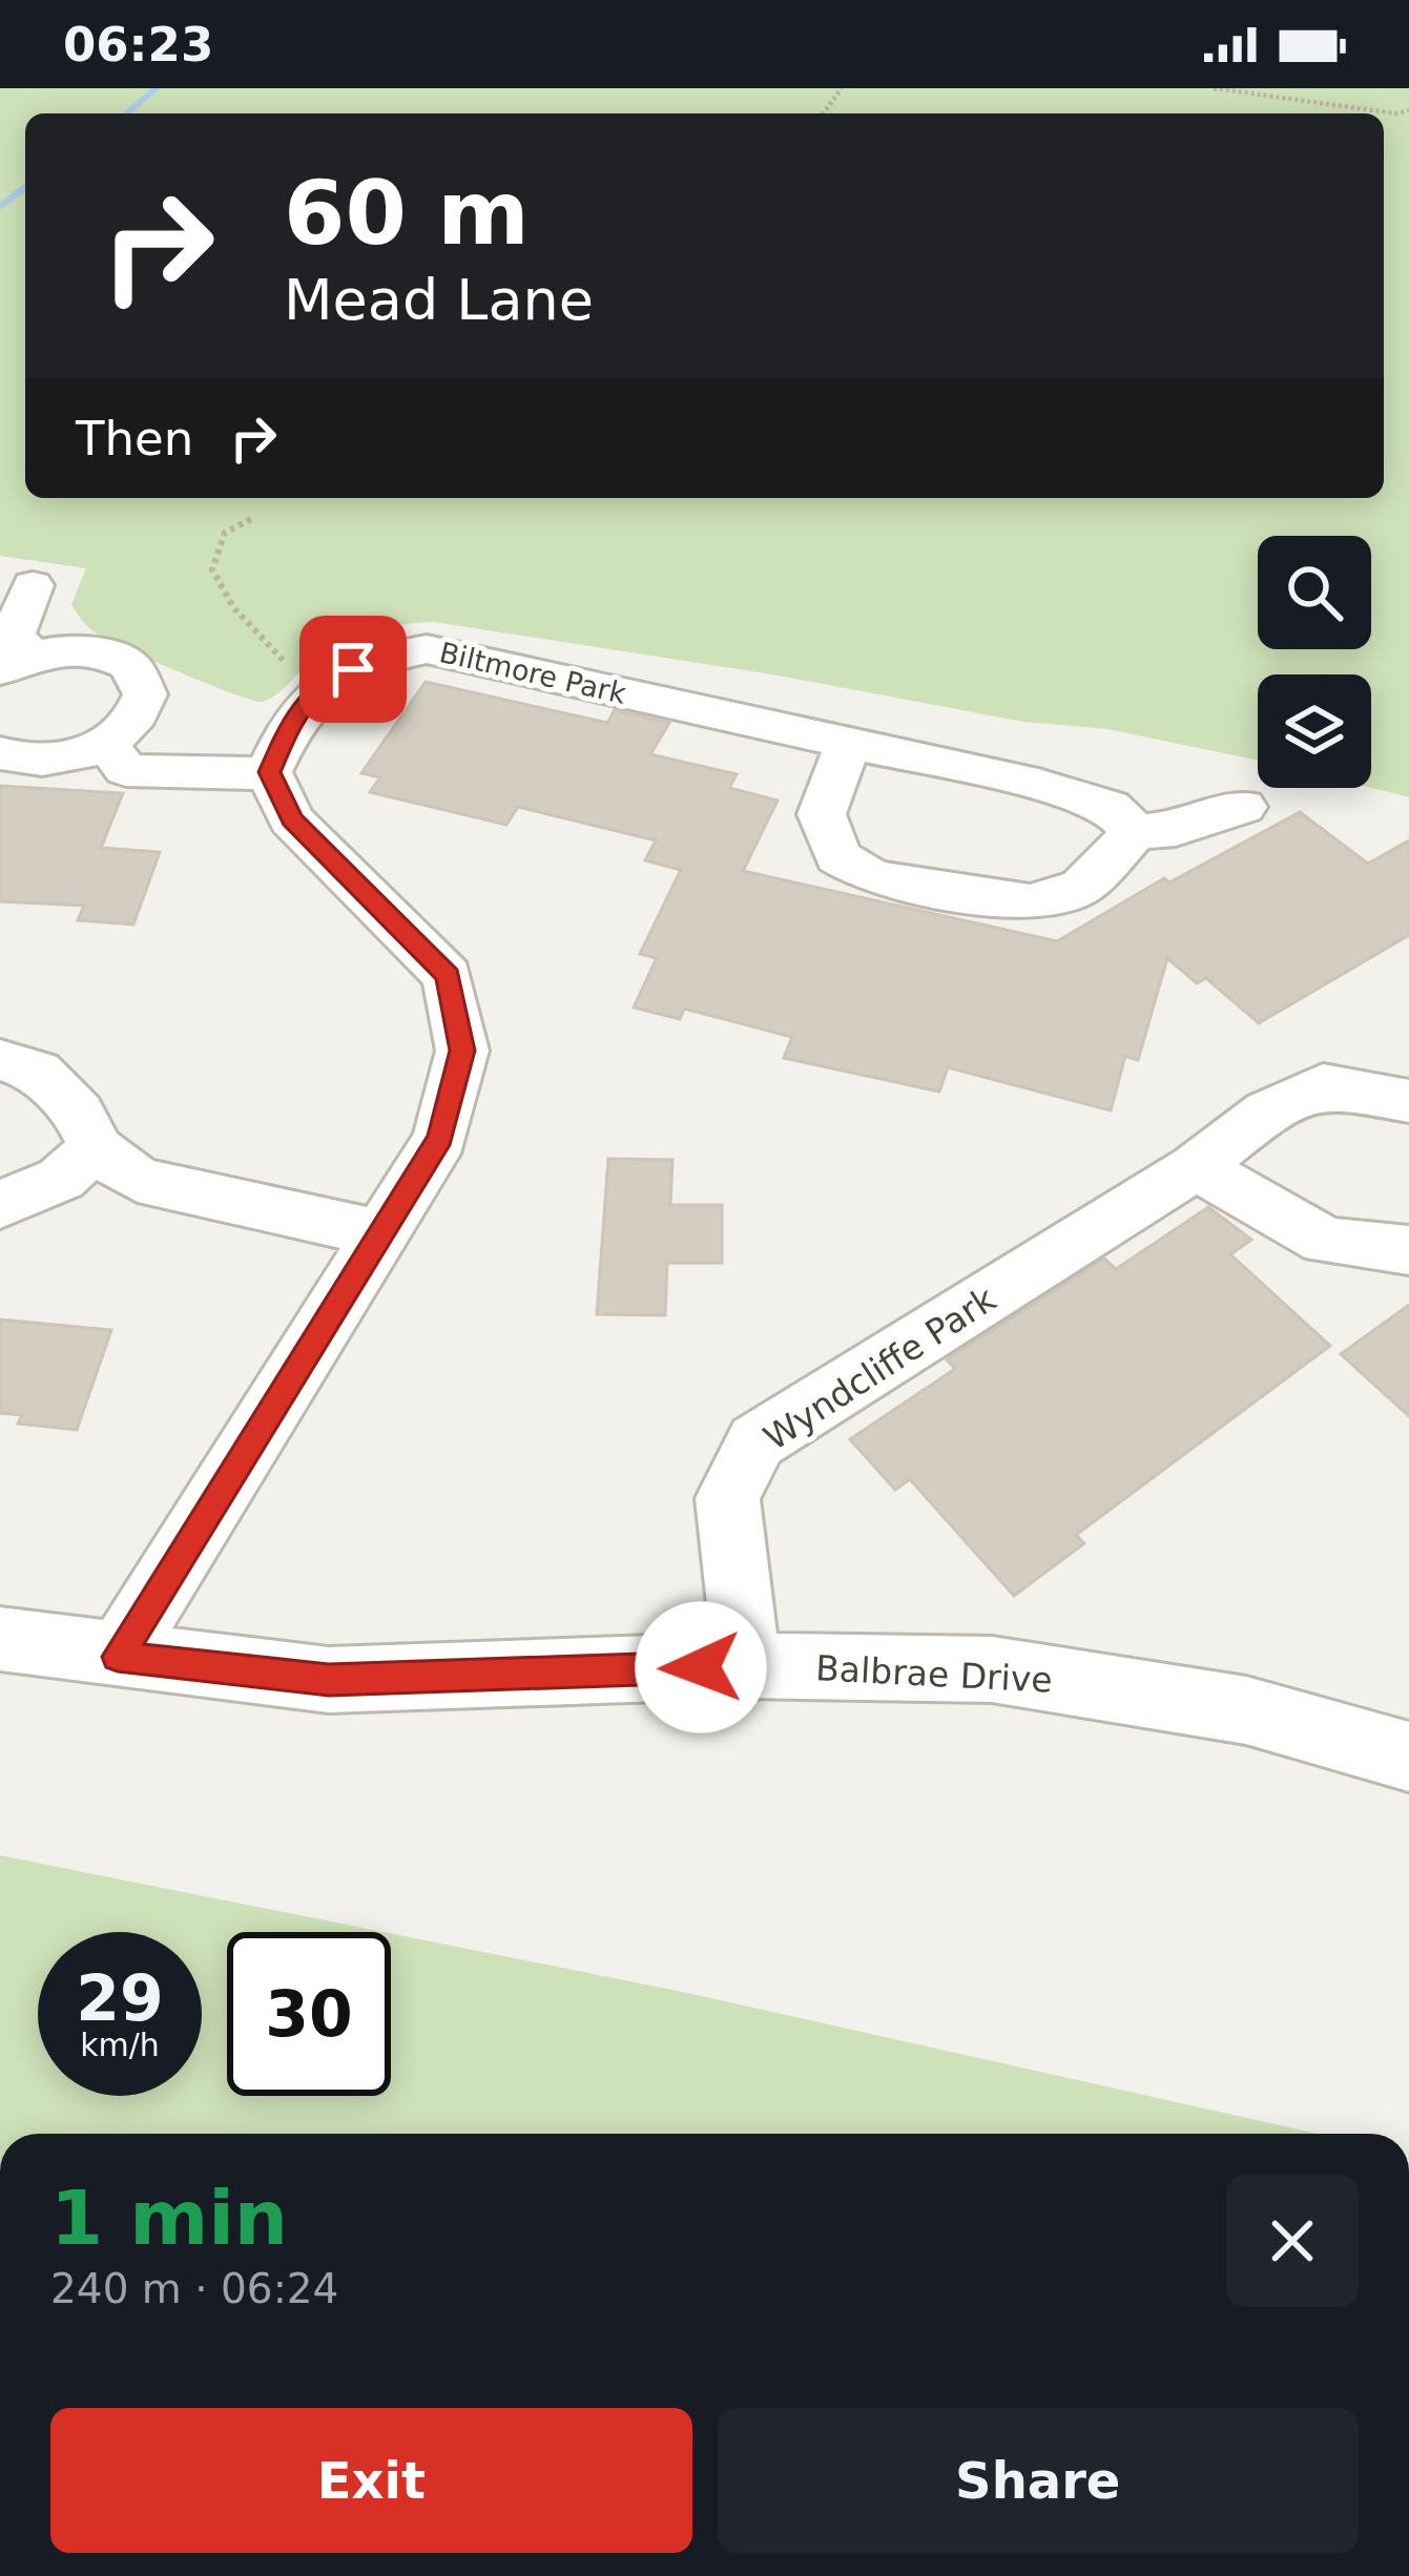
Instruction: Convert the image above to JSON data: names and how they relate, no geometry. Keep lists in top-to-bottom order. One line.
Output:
{"streets":{"street":["Biltmore Park","Wyndcliffe Park","Balbrae Drive"]},"crossings":[["Wyndcliffe Park","Balbrae Drive"]],"page":{"status":"06:23","turn":["60 m","Mead Lane"],"then":"Then","speed":"29 km/h","limit":"30","heading":["1 min","240 m · 06:24"],"buttons":["Exit","Share"]}}
